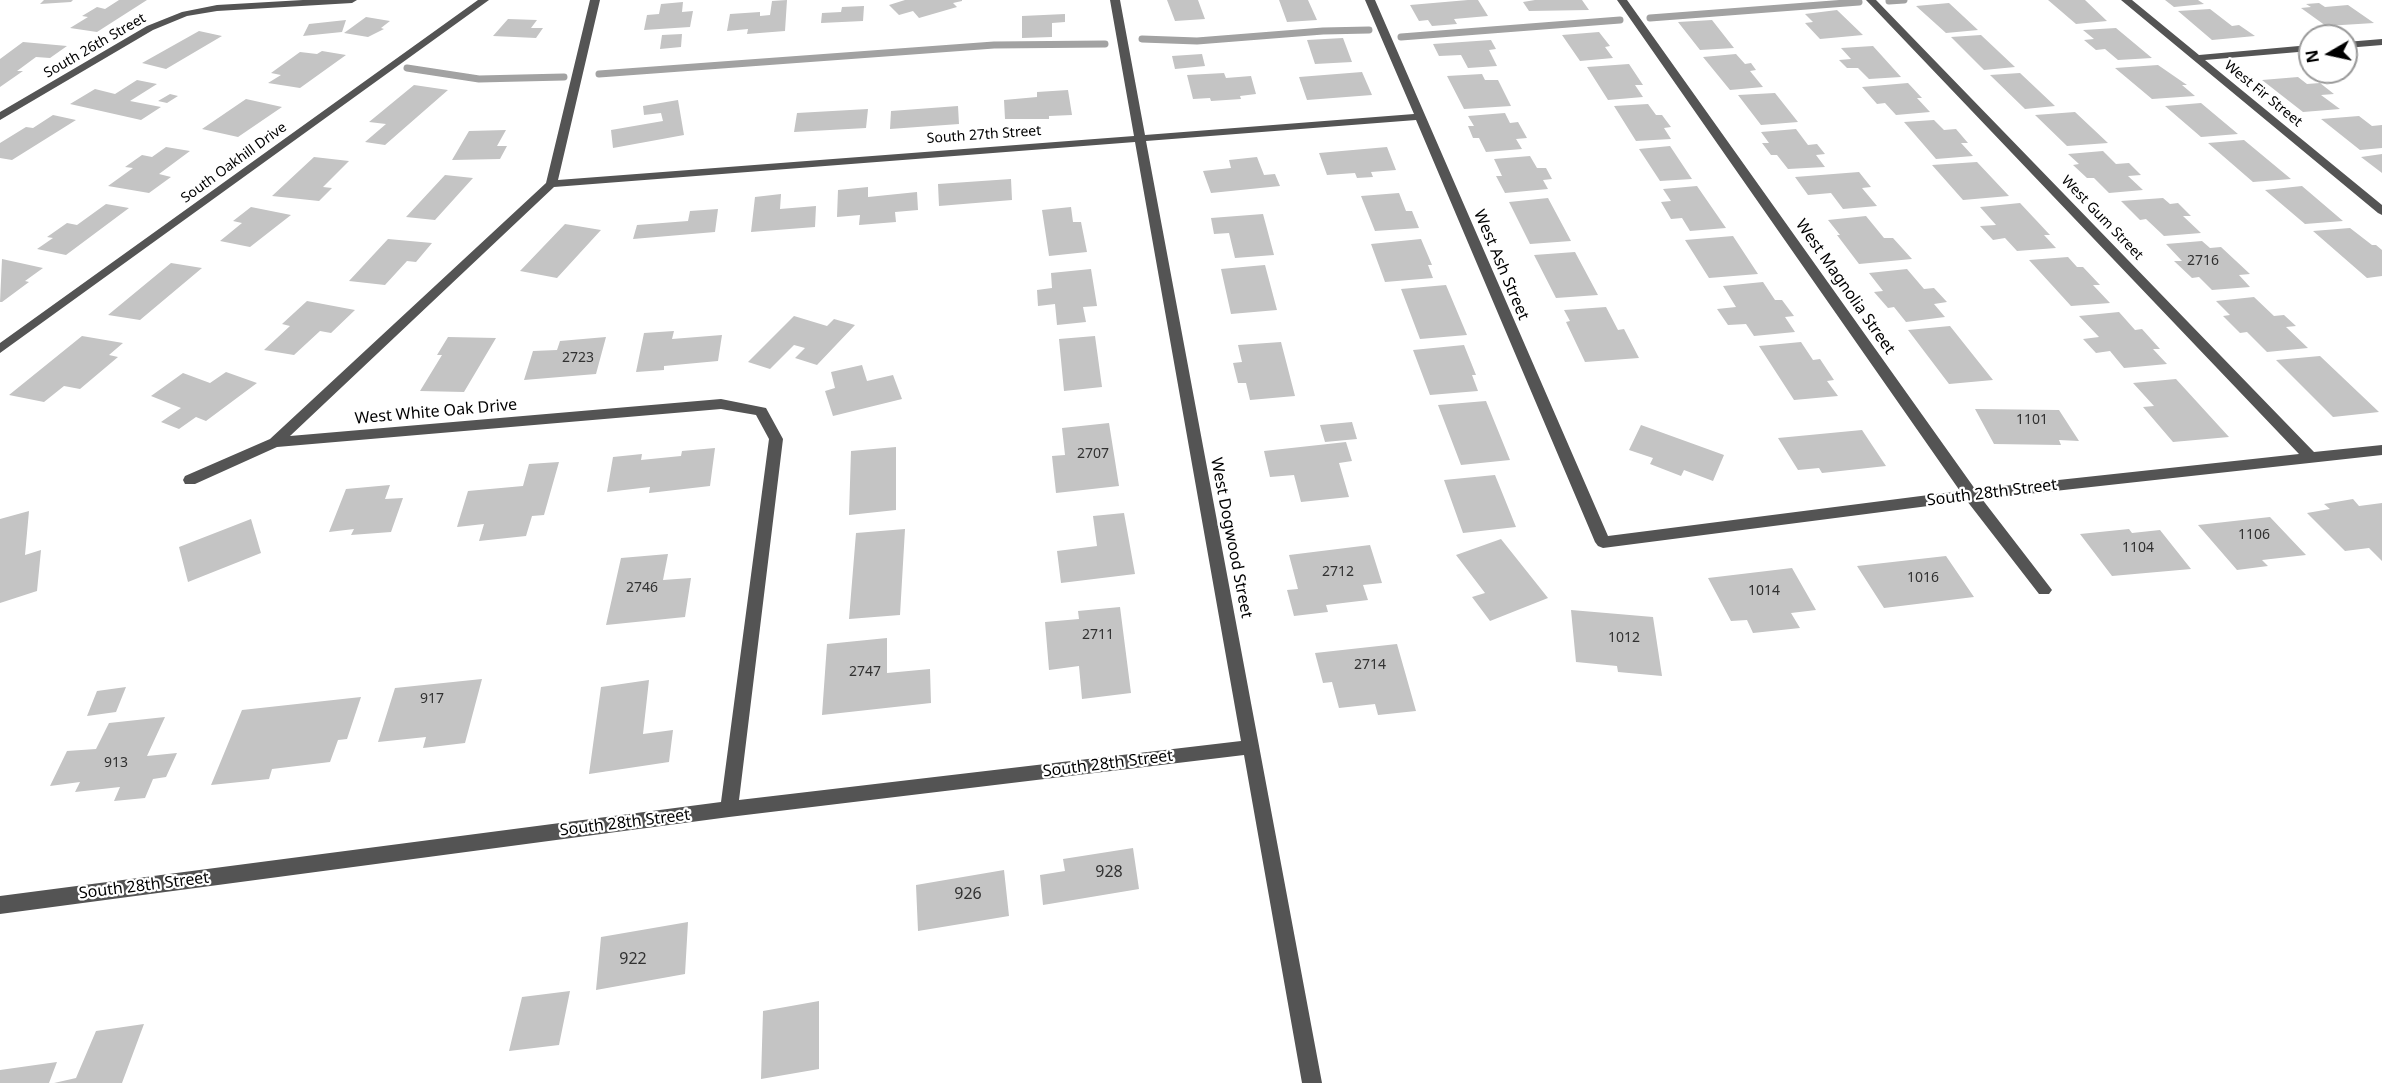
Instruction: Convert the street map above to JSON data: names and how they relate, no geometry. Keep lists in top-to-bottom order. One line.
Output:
{"streets":{"street":["South 26th Street","West Fir Street","South 27th Street","South Oakhill Drive","West Gum Street","West Ash Street","West Magnolia Street","West White Oak Drive","South 28th Street","West Dogwood Street"]},"crossings":[["South 27th Street","West Ash Street"],["South 27th Street","West Dogwood Street"],["West Gum Street","South 28th Street"],["West Ash Street","South 28th Street"],["West Magnolia Street","South 28th Street"],["West White Oak Drive","South 28th Street"],["South 28th Street","West Dogwood Street"]],"house_numbers":["2716","2723","1101","2707","1106","1104","2712","1016","2746","1014","2711","1012","2714","2747","917","913","928","926","922"],"north":"left"}
